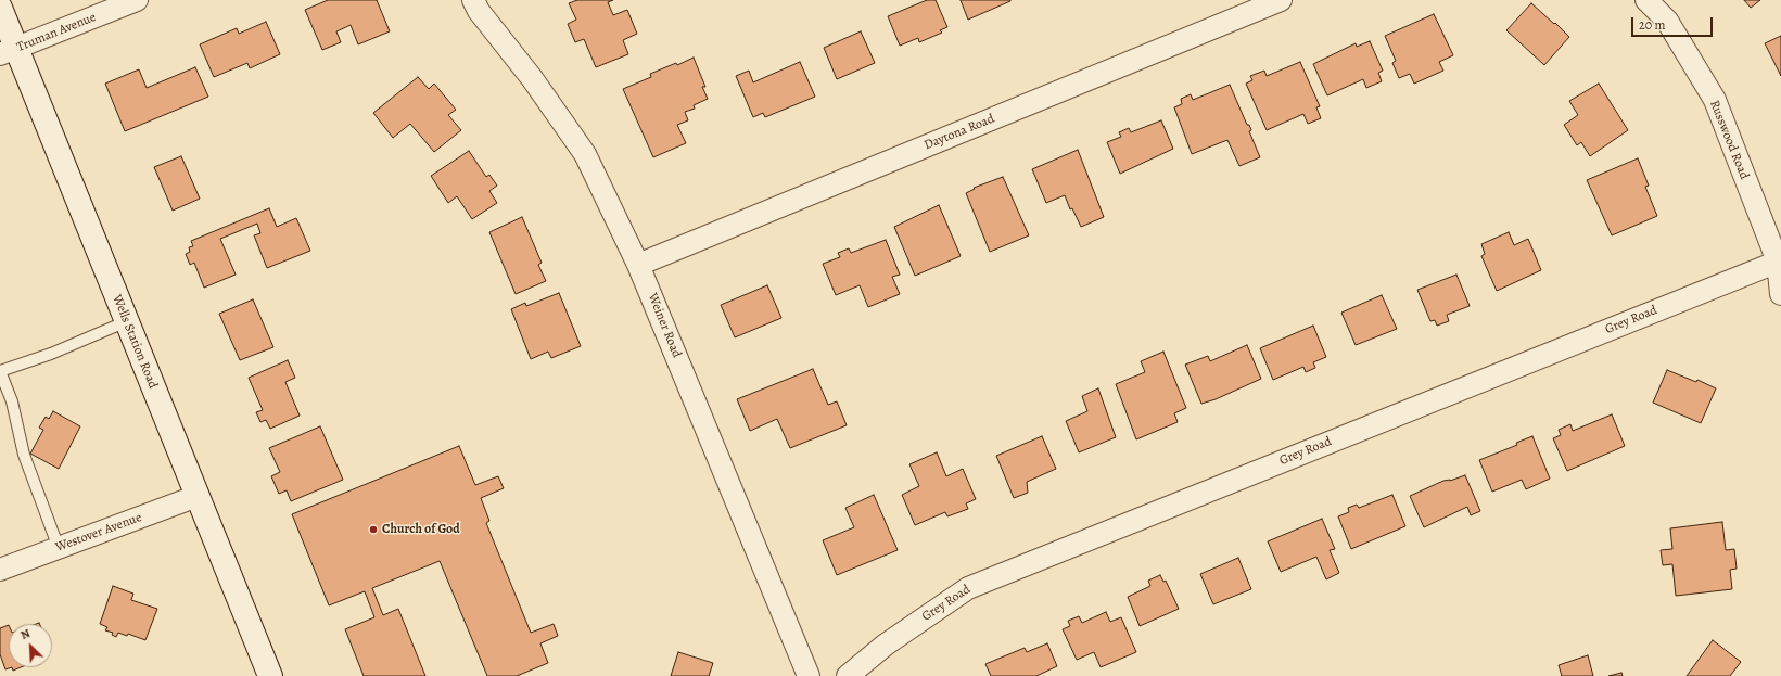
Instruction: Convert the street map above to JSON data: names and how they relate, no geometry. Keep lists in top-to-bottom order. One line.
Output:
{"streets":{"street":["Truman Avenue","Daytona Road","Russwood Road","Grey Road","Weiner Road","Wells Station Road","Westover Avenue"]},"crossings":[["Truman Avenue","Wells Station Road"],["Daytona Road","Weiner Road"],["Russwood Road","Grey Road"],["Wells Station Road","Westover Avenue"]],"places":["Church of God"],"scale_bar":"20 m","north":"top left"}
